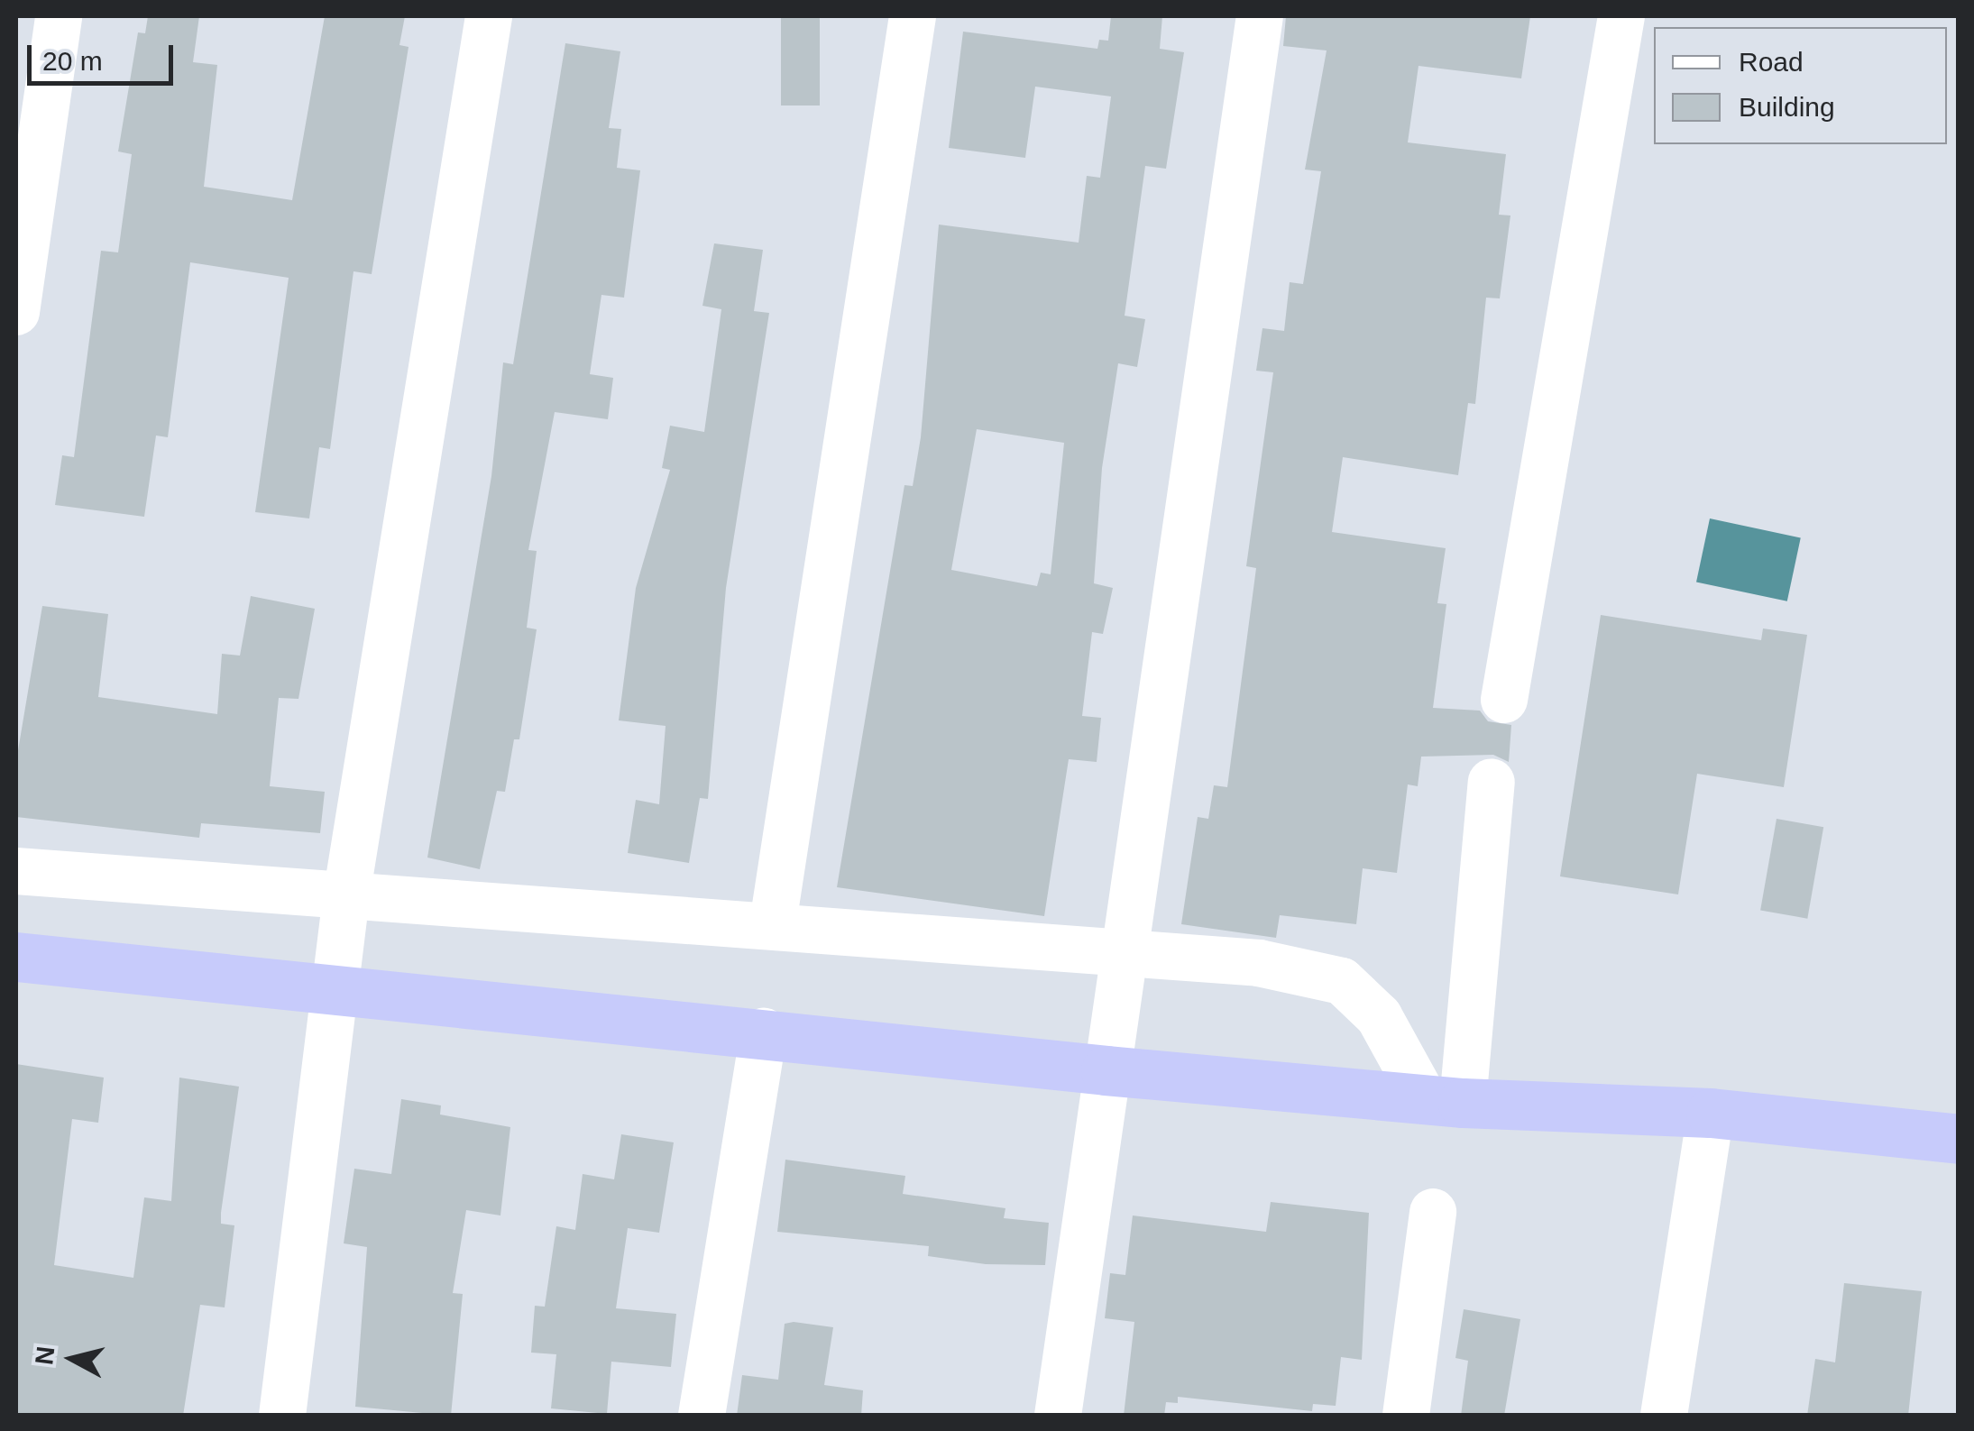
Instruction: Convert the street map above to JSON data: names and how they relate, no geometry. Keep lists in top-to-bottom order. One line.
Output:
{"legend":["Road","Building"],"scale_bar":"20 m","north":"left"}
